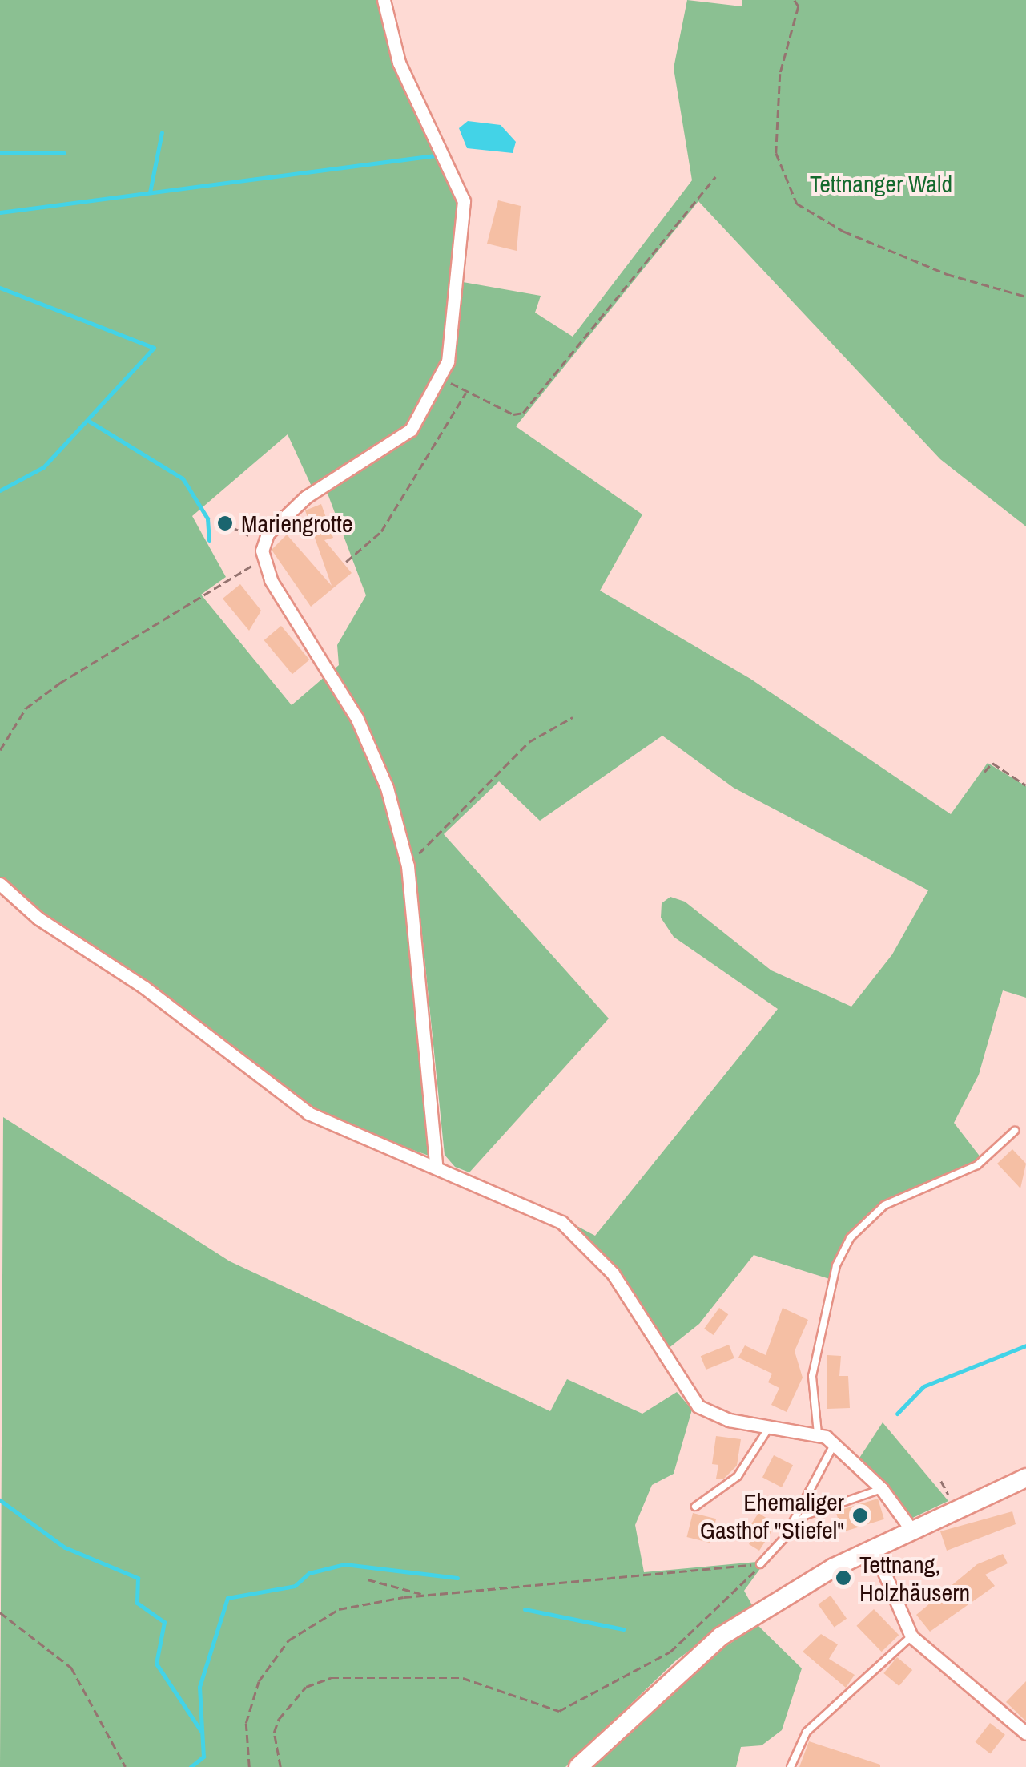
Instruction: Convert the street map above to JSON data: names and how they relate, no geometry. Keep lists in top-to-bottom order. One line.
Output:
{"parks":["Tettnanger Wald"],"places":["Mariengrotte","Ehemaliger Gasthof \"Stiefel\"","Tettnang, Holzhäusern"]}
